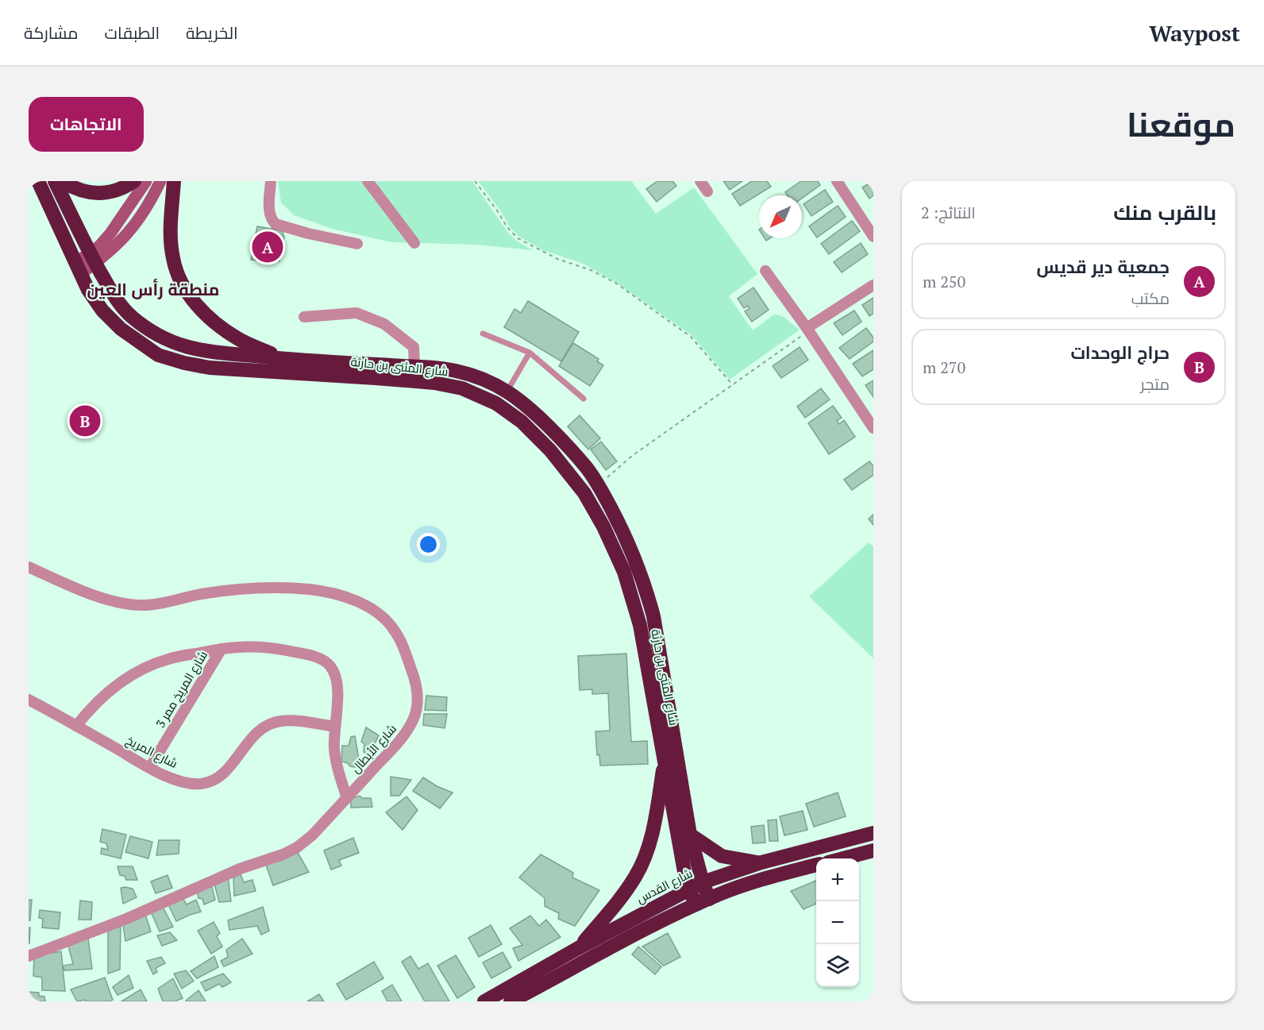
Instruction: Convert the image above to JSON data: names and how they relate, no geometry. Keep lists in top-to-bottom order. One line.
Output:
{"streets":{"highway":["شارع المثنى بن حارثة","شارع القدس"],"street":["شارع المريخ ممر 3","شارع الأبطال","شارع المريخ"]},"crossings":[["شارع المثنى بن حارثة","شارع القدس"],["شارع المريخ ممر 3","شارع المريخ"]],"districts":["منطقة رأس العين"],"north":"bottom left","page":{"header":"Waypost","nav":["الخريطة","الطبقات","مشاركة"],"title":"موقعنا","buttons":"الاتجاهات","heading":["بالقرب منك","النتائج: 2"],"pins":["A","B"],"list":[{"mark":"A","name":"جمعية دير قديس","note":"مكتب","value":"250 m"},{"mark":"B","name":"حراج الوحدات","note":"متجر","value":"270 m"}],"map_buttons":["+","−"]}}
